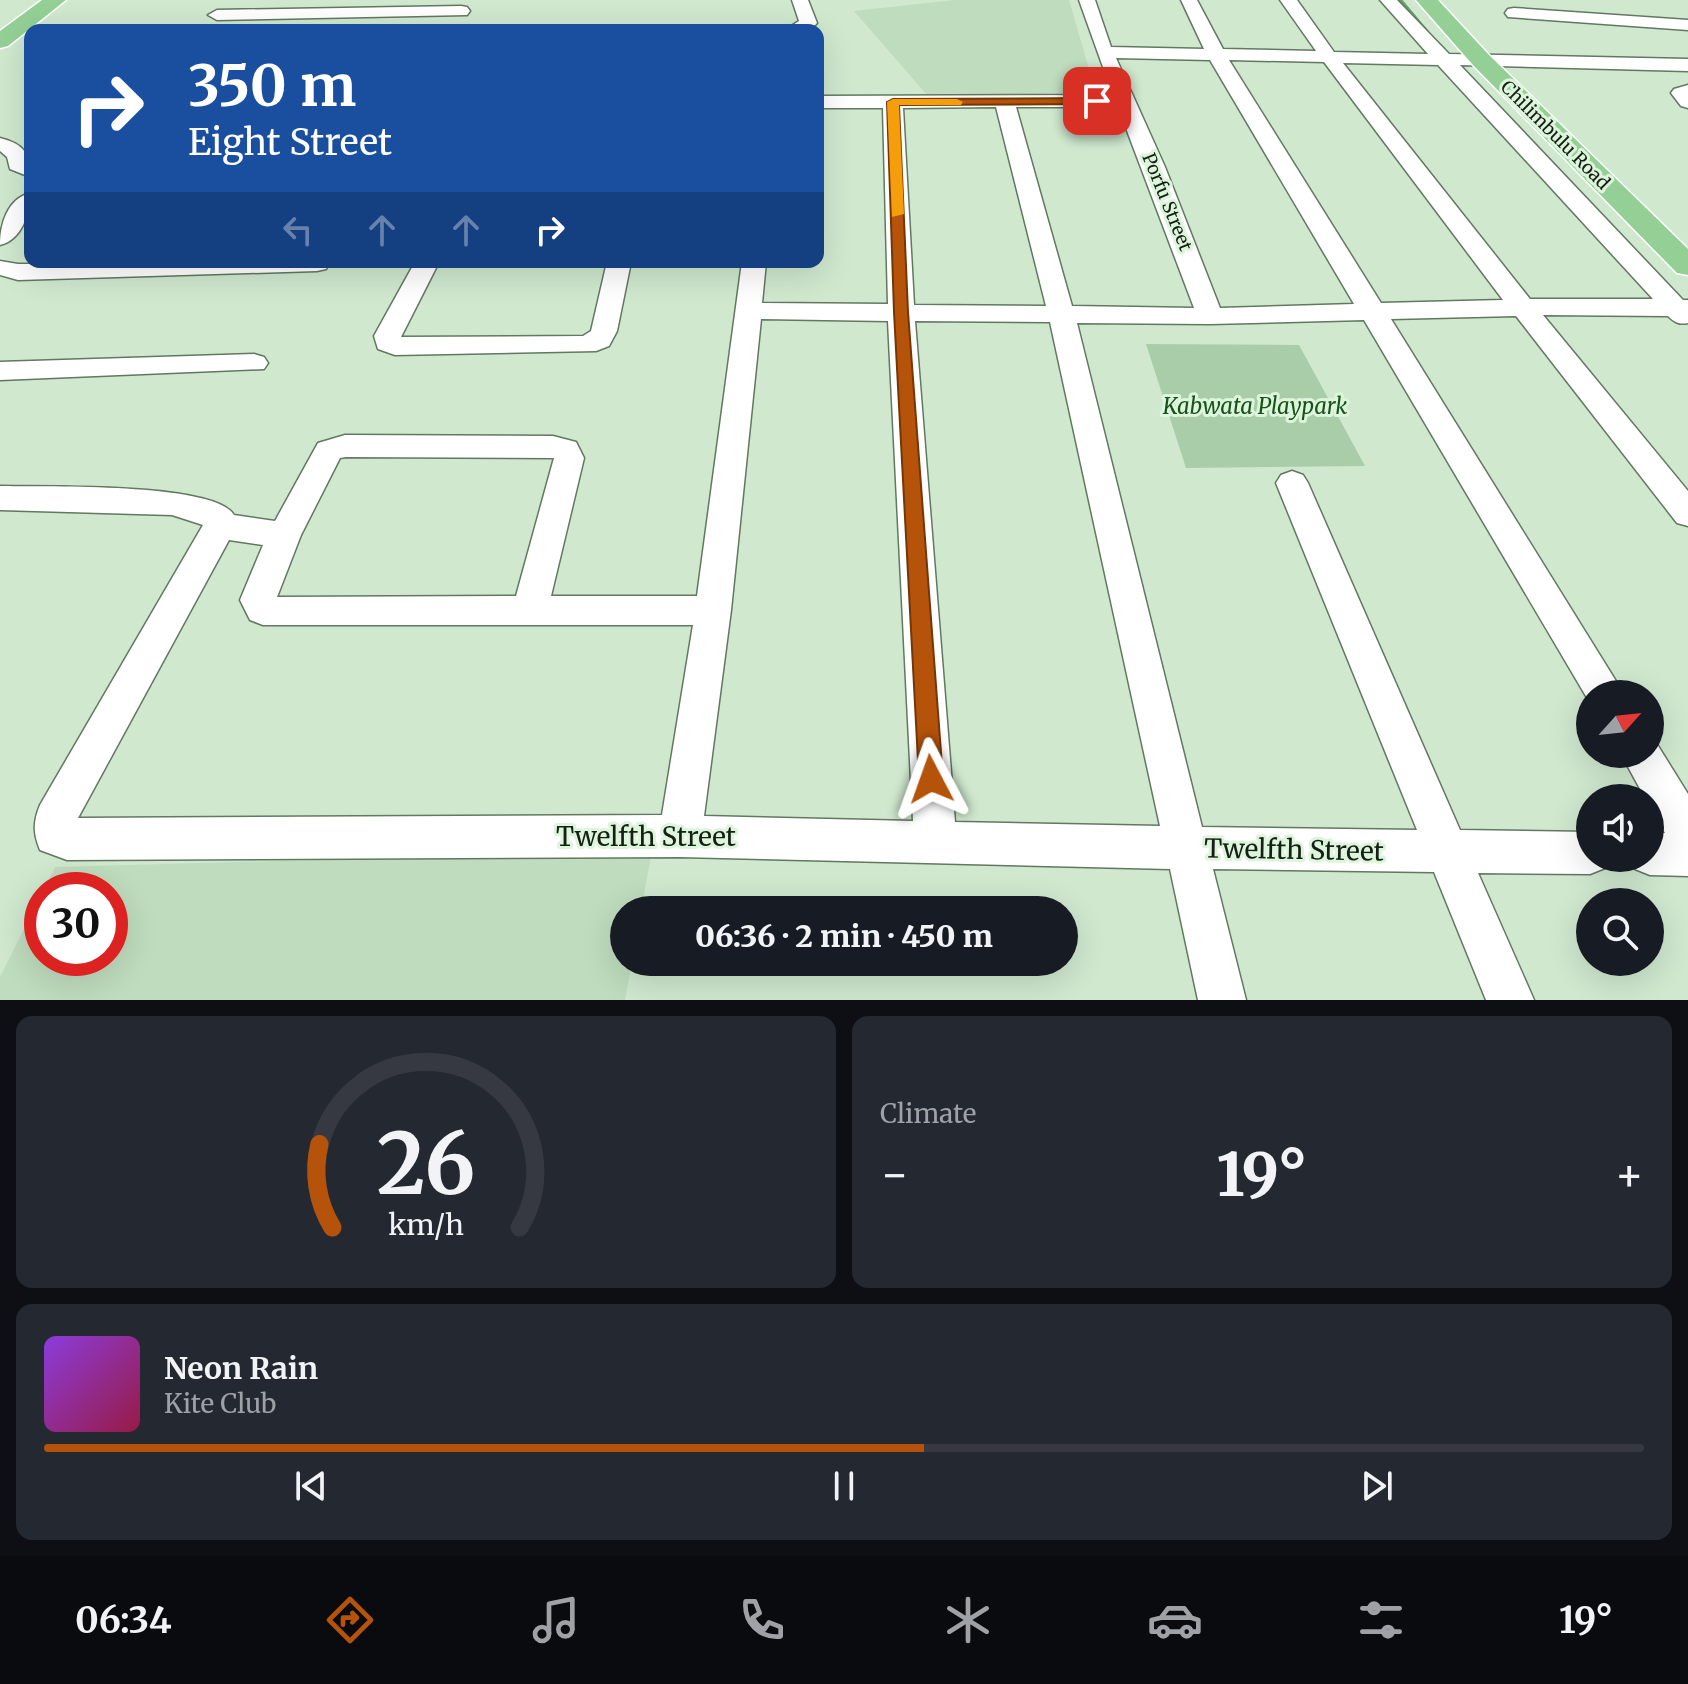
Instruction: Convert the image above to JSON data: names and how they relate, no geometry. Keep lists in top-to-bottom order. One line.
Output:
{"streets":{"main road":["Chilimbulu Road"],"street":["Porfu Street","Twelfth Street"]},"parks":["Kabwata Playpark"],"north":"top right","page":{"turn":["350 m","Eight Street"],"limit":"30","trip":"06:36 · 2 min · 450 m","tile":"Climate","heat":["−","19°","+"],"song":["Neon Rain","Kite Club"],"tabs":["06:34","19°"],"gauge":["26","km/h"]}}
